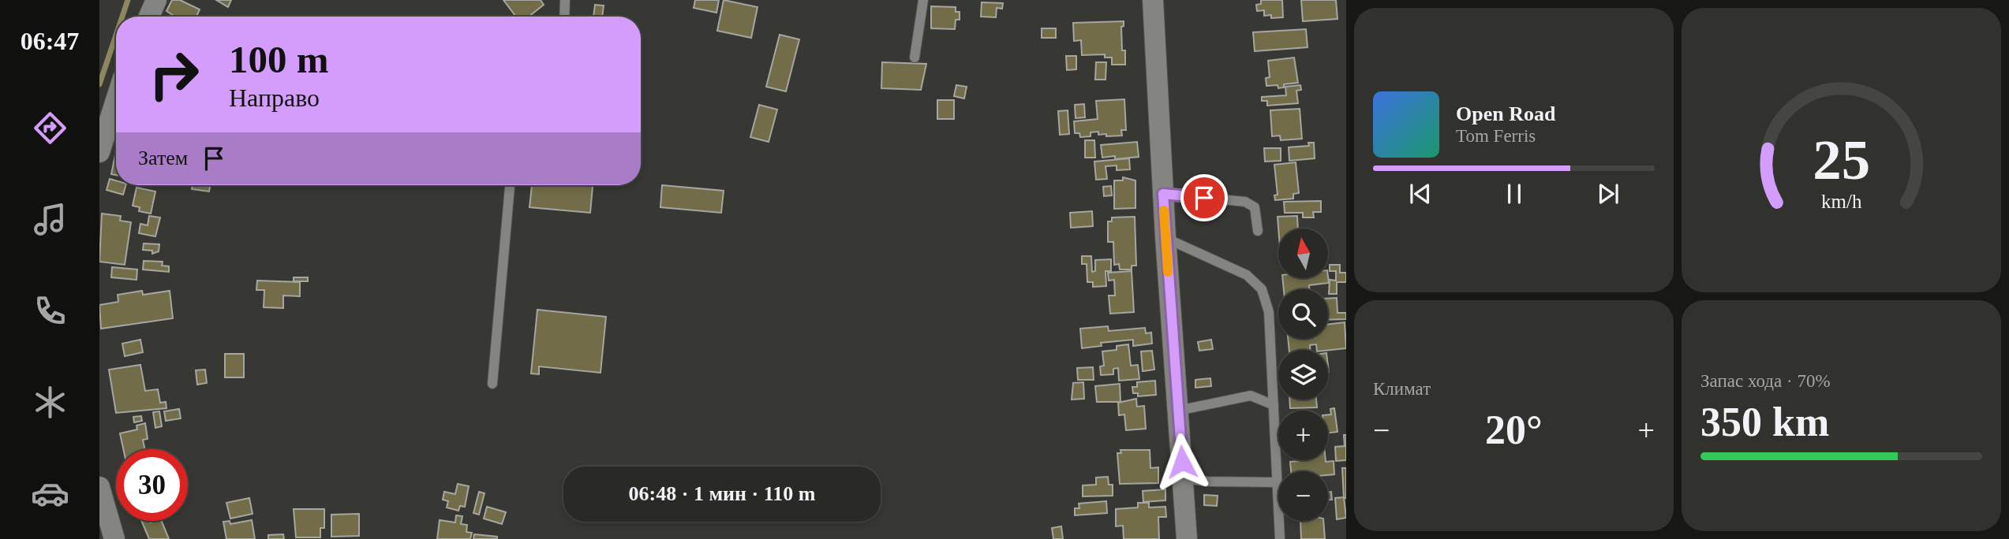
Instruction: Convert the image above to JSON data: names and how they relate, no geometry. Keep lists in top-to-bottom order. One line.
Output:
{"north":"top","page":{"tabs":"06:47","turn":["100 m","Направо"],"song":["Open Road","Tom Ferris"],"then":"Затем","map_buttons":["+","−"],"tile":["Климат",["Запас хода · 70%","350 km"]],"heat":["−","20°","+"],"limit":"30","trip":"06:48 · 1 мин · 110 m","gauge":["25","km/h"]}}
